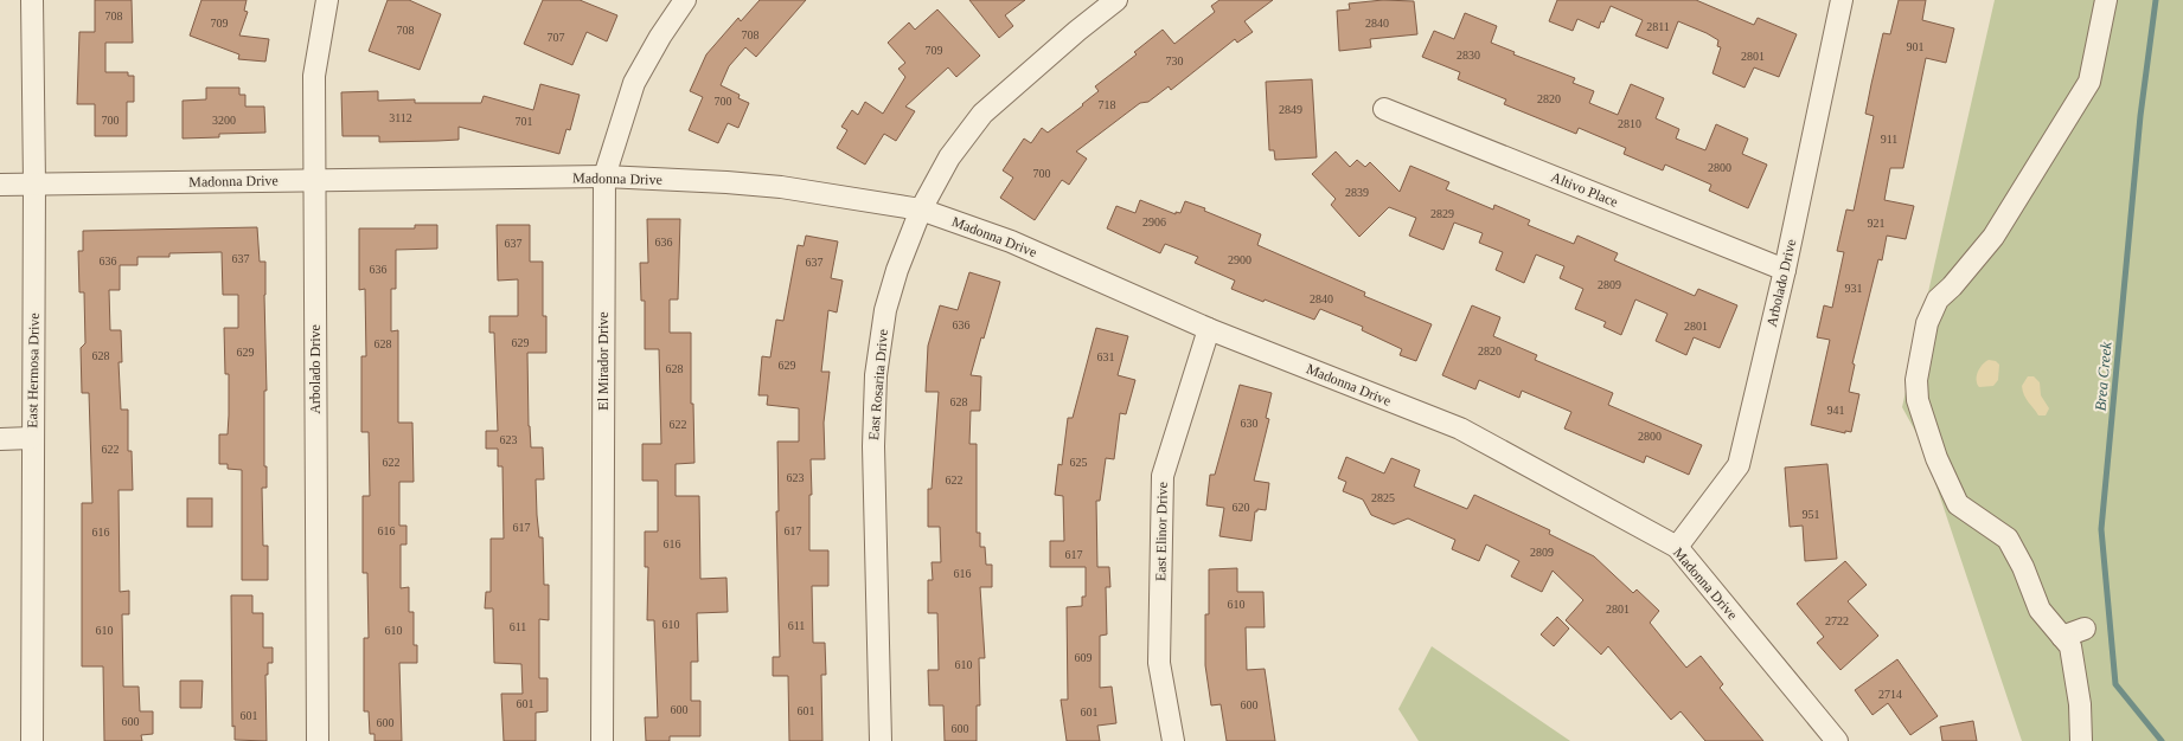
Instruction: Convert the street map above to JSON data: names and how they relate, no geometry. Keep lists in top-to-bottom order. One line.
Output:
{"streets":{"street":["Madonna Drive","Altivo Place","Arbolado Drive","El Mirador Drive","East Hermosa Drive","East Rosarita Drive","East Elinor Drive"]},"crossings":[["Madonna Drive","Arbolado Drive"],["Madonna Drive","El Mirador Drive"],["Madonna Drive","East Hermosa Drive"],["Madonna Drive","East Rosarita Drive"],["Madonna Drive","East Elinor Drive"],["Altivo Place","Arbolado Drive"]],"water":["Brea Creek"],"house_numbers":["708","709","2840","2811","708","708","707","901","709","2830","2801","730","2820","700","718","2849","3112","700","3200","701","2810","911","2800","700","2839","2829","2906","921","636","637","637","2900","636","637","636","2809","931","2840","636","2801","629","628","2820","629","628","631","629","628","628","941","630","622","2800","623","622","622","625","623","622","2825","620","951","617","616","617","616","616","2809","617","616","610","2801","2722","610","611","611","610","610","609","610","2714","601","600","600","601","601","601","600","600","600"]}
